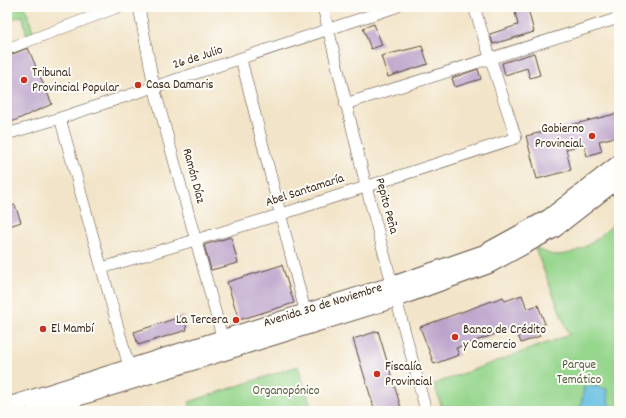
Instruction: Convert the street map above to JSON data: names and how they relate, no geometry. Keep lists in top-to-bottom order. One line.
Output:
{"streets":{"main road":["Avenida 30 de Noviembre"],"street":["26 de Julio","Ramón Díaz","Abel Santamaría","Pepito Peña"]},"crossings":[["26 de Julio","Ramón Díaz"],["26 de Julio","Pepito Peña"],["Ramón Díaz","Abel Santamaría"],["Ramón Díaz","Avenida 30 de Noviembre"],["Abel Santamaría","Pepito Peña"],["Pepito Peña","Avenida 30 de Noviembre"]],"parks":["Parque Temático","Organopónico"],"places":["Tribunal Provincial Popular","Casa Damaris","Gobierno Provincial.","La Tercera","El Mambí","Banco de Crédito y Comercio","Fiscalía Provincial"]}
